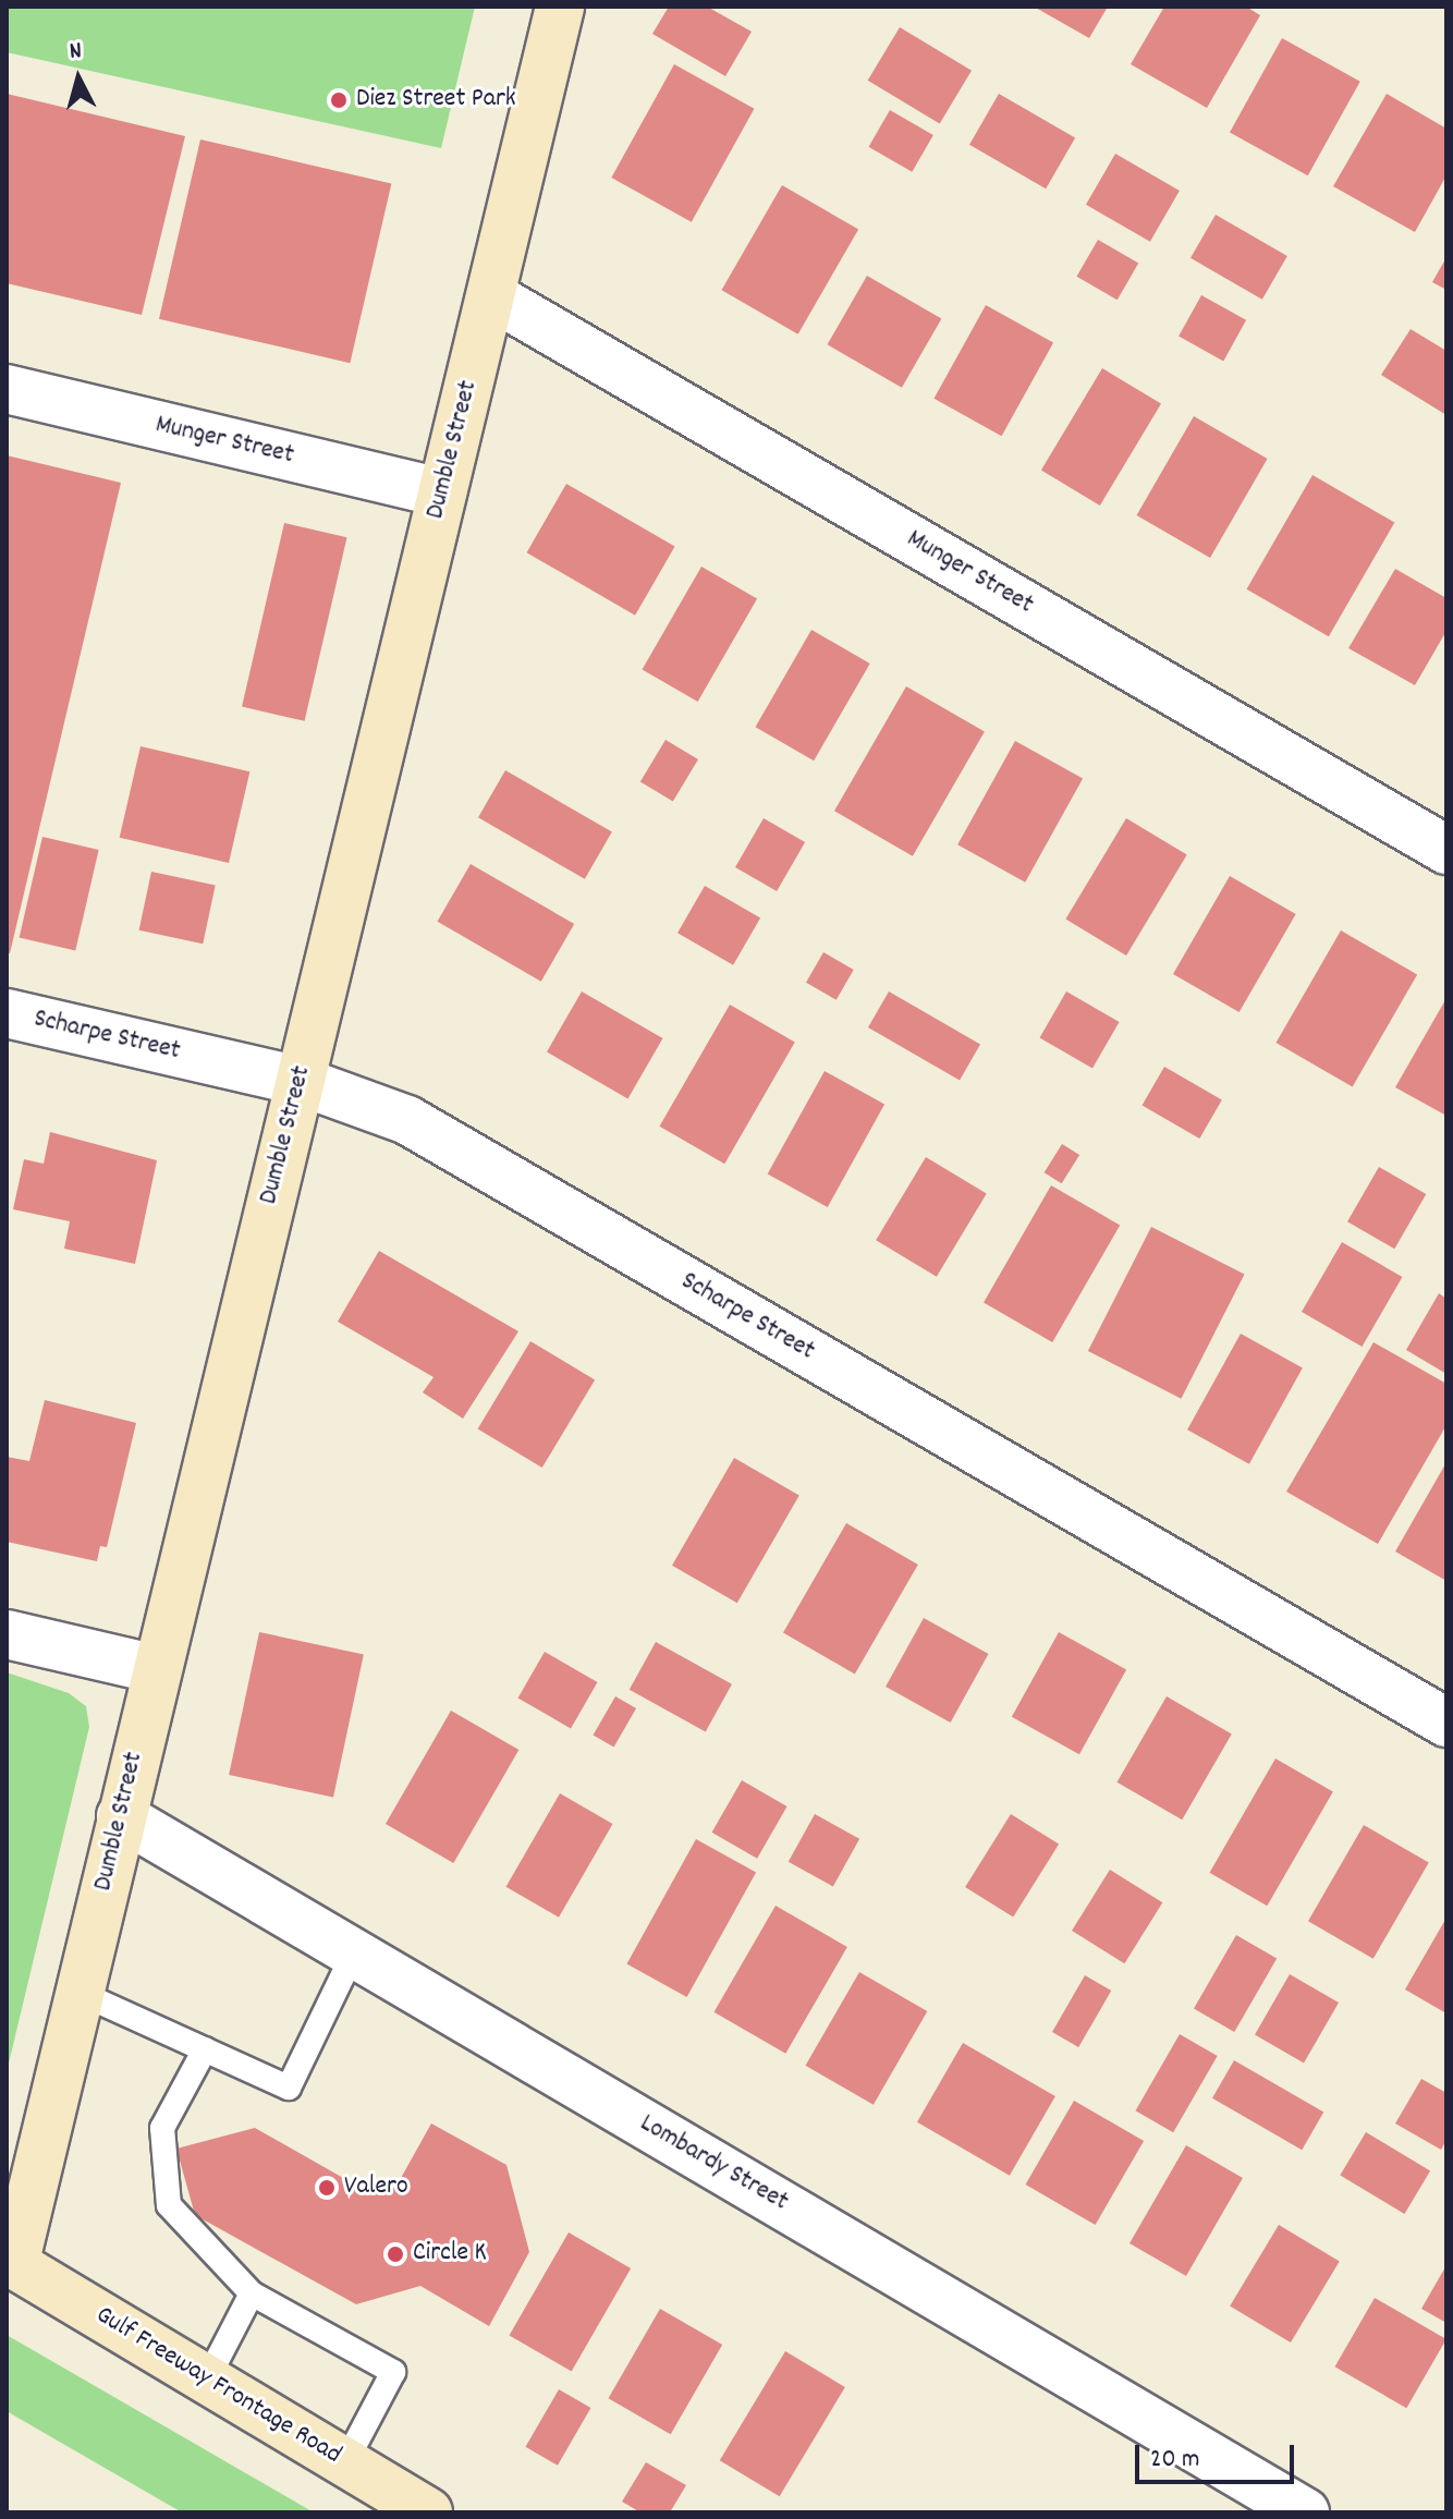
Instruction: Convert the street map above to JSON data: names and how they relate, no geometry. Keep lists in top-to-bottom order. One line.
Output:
{"streets":{"street":["Munger Street","Dumble Street","Scharpe Street","Lombardy Street","Gulf Freeway Frontage Road"]},"crossings":[["Munger Street","Dumble Street"],["Dumble Street","Scharpe Street"],["Dumble Street","Lombardy Street"],["Dumble Street","Gulf Freeway Frontage Road"]],"places":["Diez Street Park","Valero","Circle K"],"scale_bar":"20 m","north":"top"}
